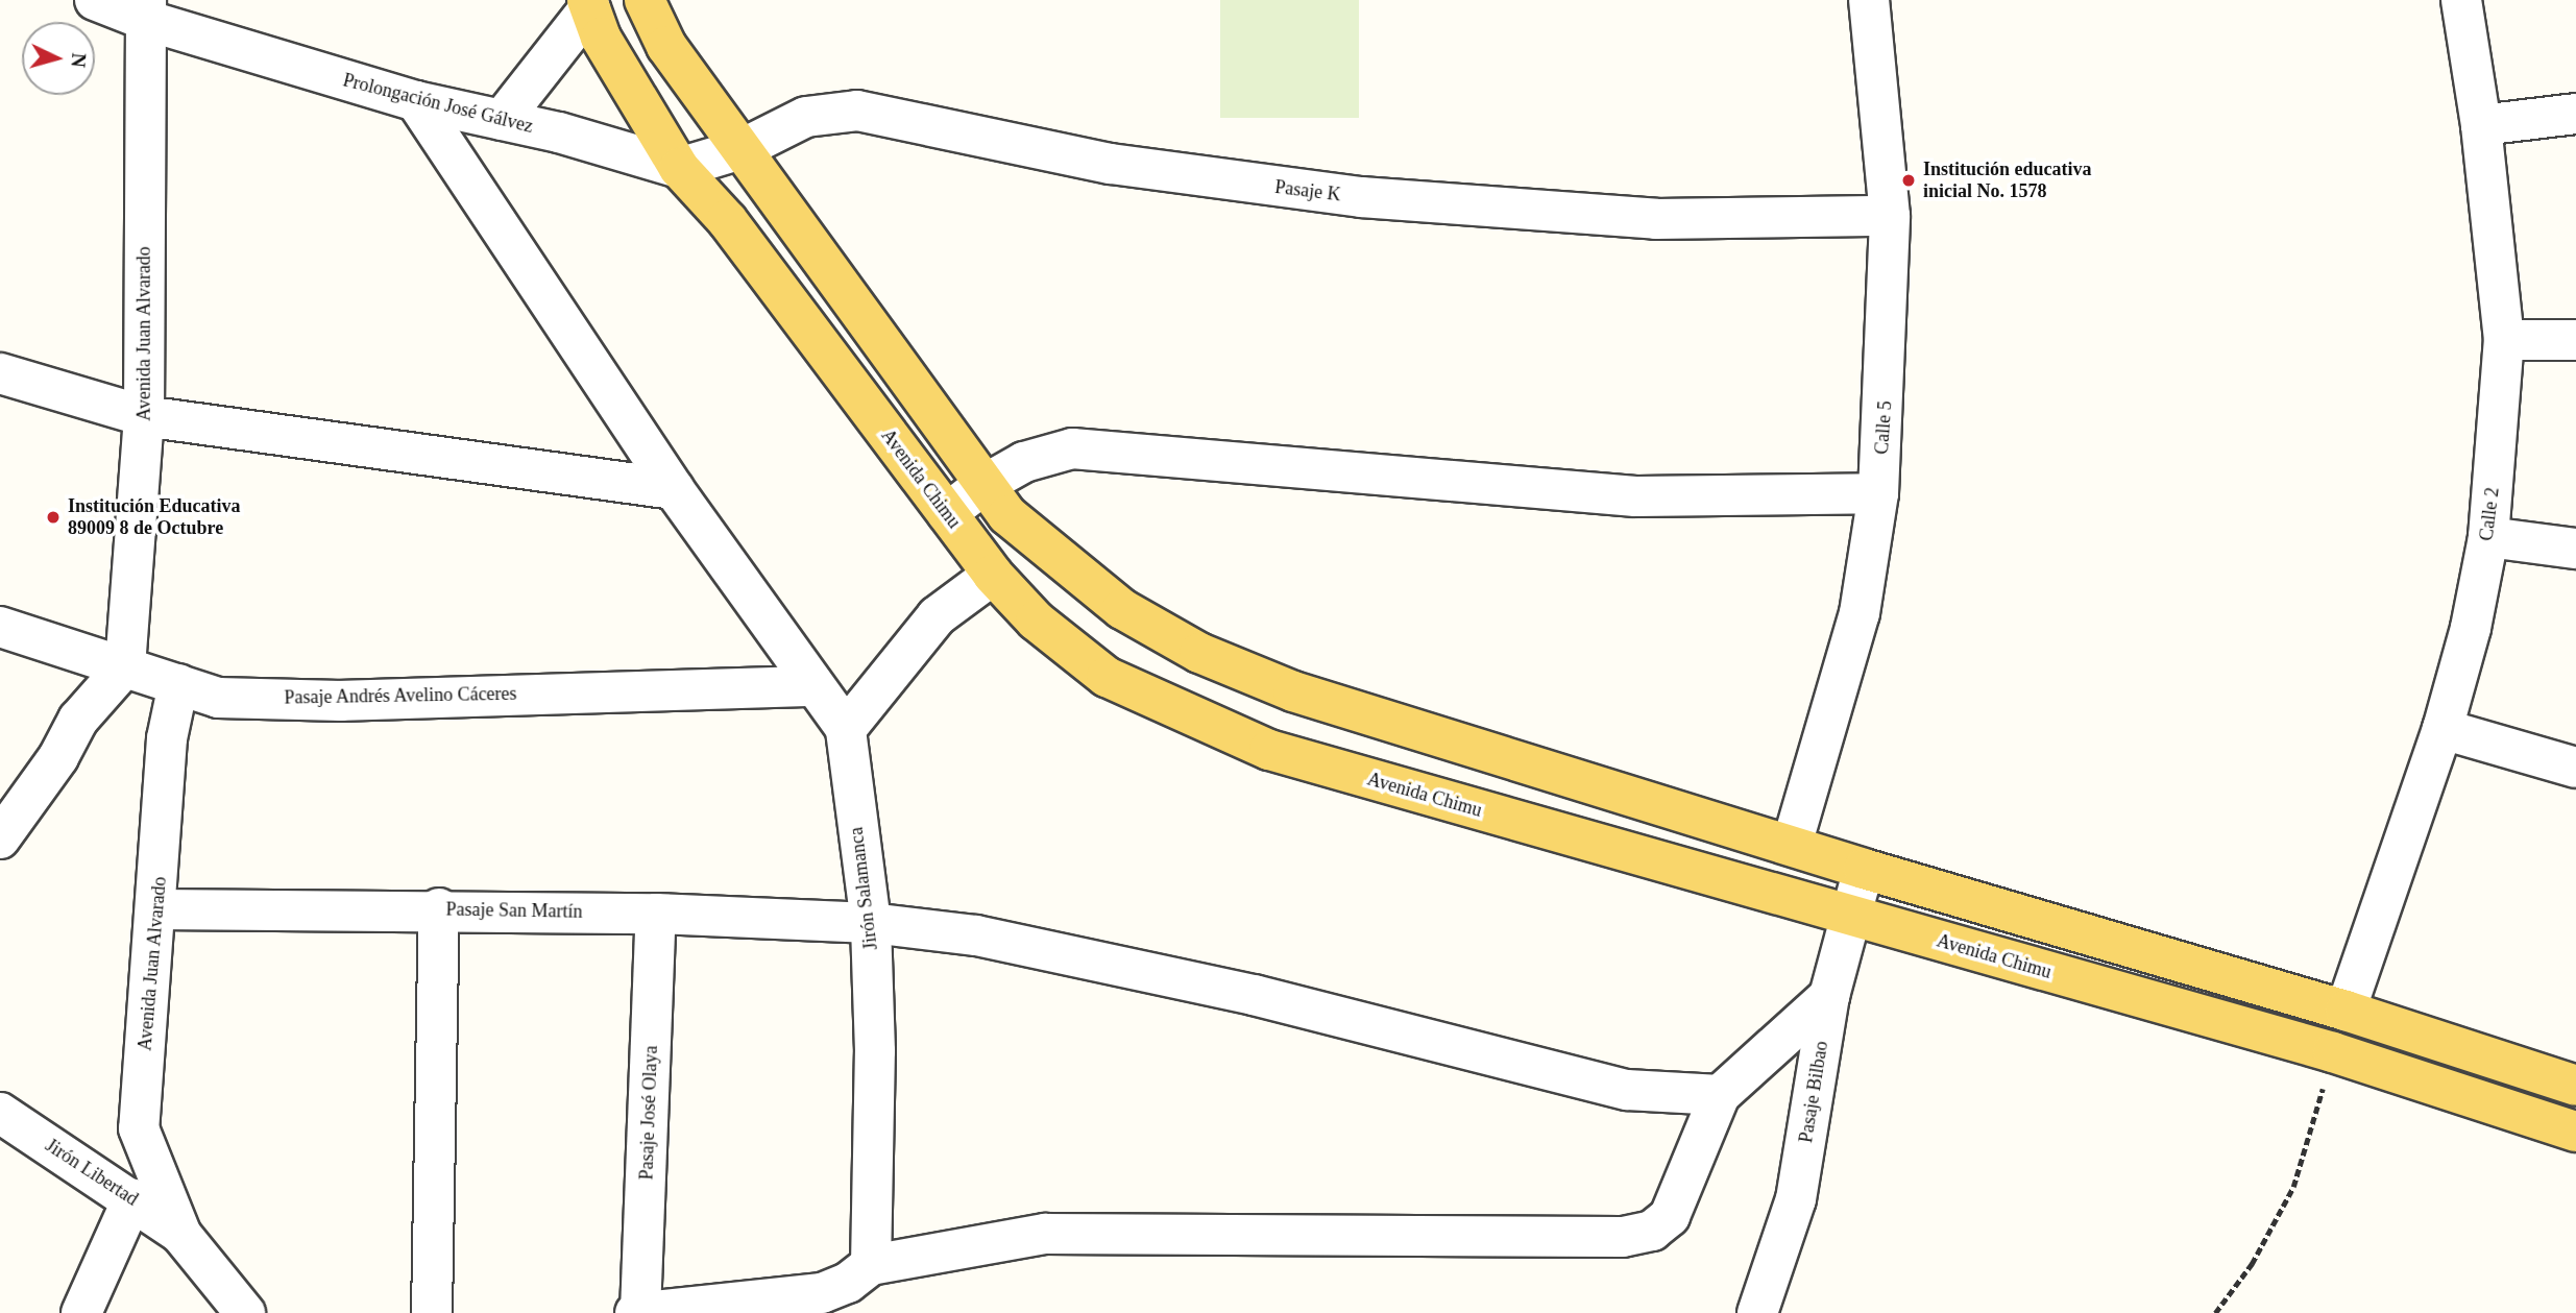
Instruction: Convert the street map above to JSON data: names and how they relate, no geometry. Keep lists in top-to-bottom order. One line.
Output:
{"streets":{"main road":["Avenida Chimu"],"street":["Prolongación José Gálvez","Pasaje K","Avenida Juan Alvarado","Calle 5","Calle 2","Pasaje Andrés Avelino Cáceres","Jirón Salamanca","Pasaje San Martín","Pasaje Bilbao","Pasaje José Olaya","Jirón Libertad"]},"crossings":[["Prolongación José Gálvez","Avenida Juan Alvarado"],["Prolongación José Gálvez","Avenida Chimu"],["Pasaje K","Calle 5"],["Avenida Juan Alvarado","Pasaje Andrés Avelino Cáceres"],["Avenida Juan Alvarado","Pasaje San Martín"],["Avenida Juan Alvarado","Jirón Libertad"],["Avenida Chimu","Pasaje Bilbao"],["Jirón Salamanca","Pasaje San Martín"],["Pasaje San Martín","Pasaje José Olaya"]],"places":["Institución educativa inicial No. 1578","Institución Educativa 89009 8 de Octubre"],"north":"right"}
